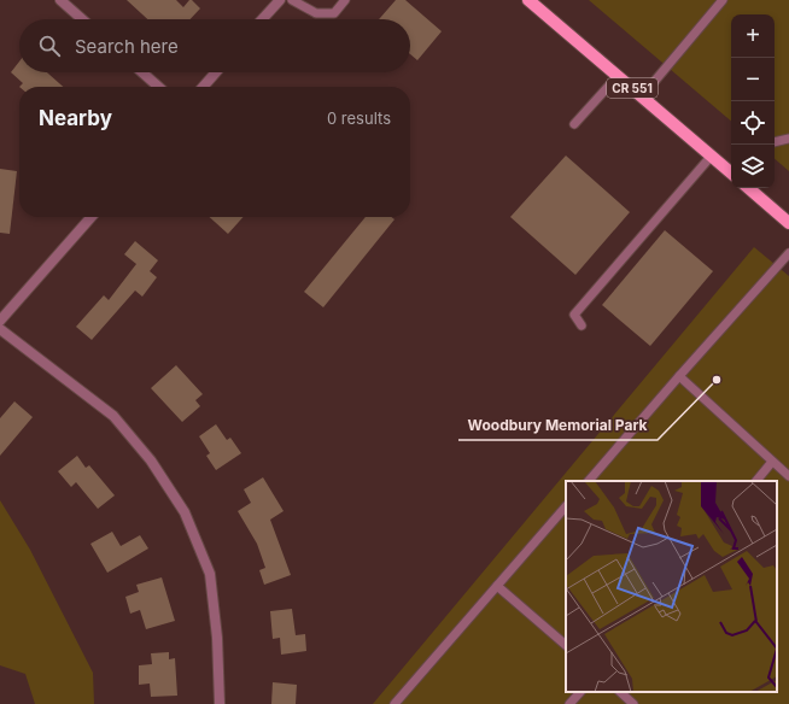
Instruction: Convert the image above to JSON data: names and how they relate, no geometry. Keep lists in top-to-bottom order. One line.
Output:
{"streets":{"main road":["CR 551"]},"places":["Woodbury Memorial Park"],"page":{"map_buttons":["+","−"],"search":"Search here","heading":["Nearby","0 results"]}}
